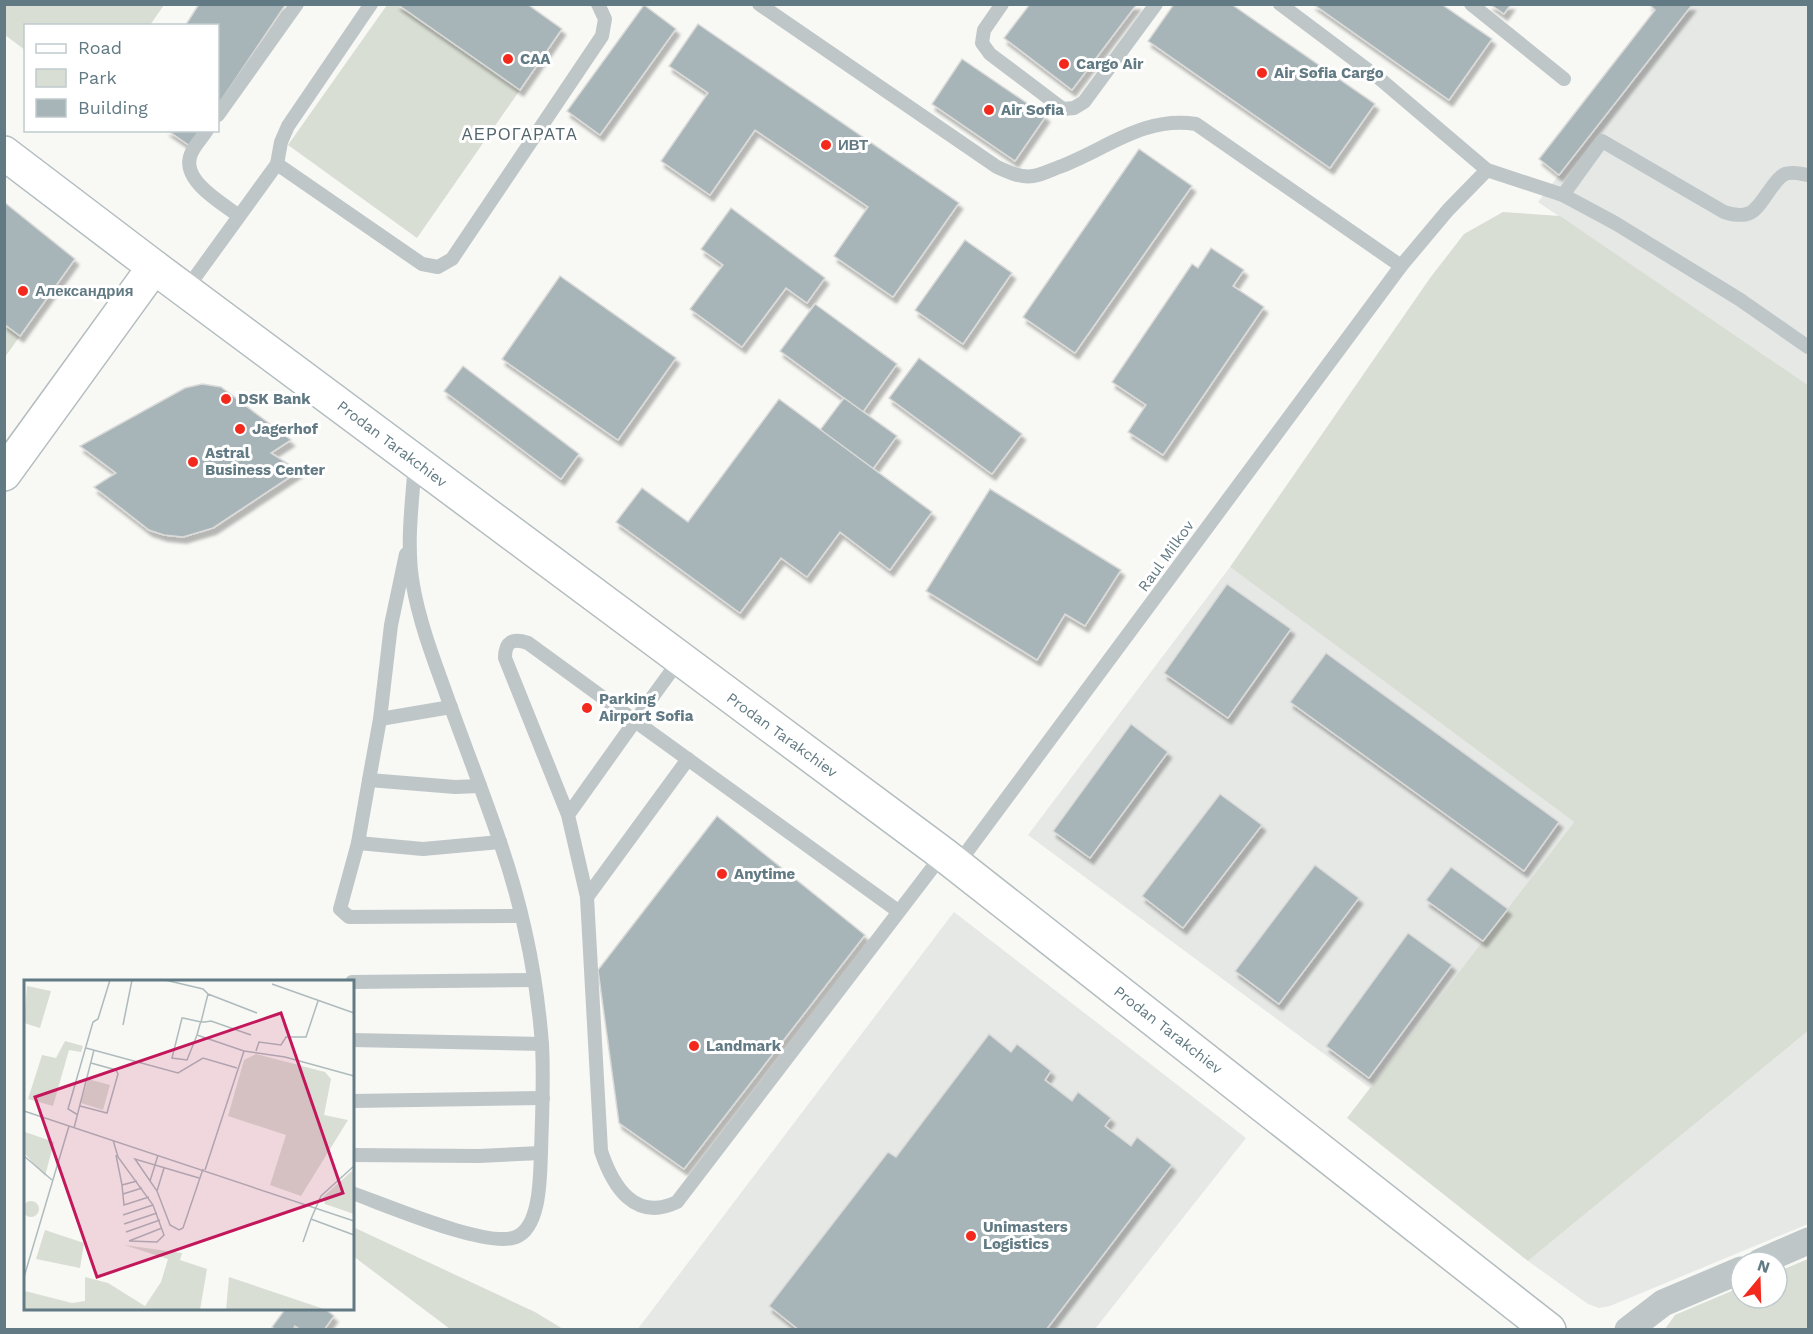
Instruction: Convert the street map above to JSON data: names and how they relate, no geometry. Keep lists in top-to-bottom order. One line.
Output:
{"streets":{"street":["Prodan Tarakchiev"],"lane":["Raul Milkov"]},"crossings":[["Prodan Tarakchiev","Raul Milkov"]],"districts":["АЕРОГАРАТА"],"places":["CAA","Cargo Air","Air Sofia Cargo","Air Sofia","ИВТ","Александрия","DSK Bank","Jagerhof","Astral Business Center","Parking Airport Sofia","Anytime","Landmark","Unimasters Logistics"],"legend":["Road","Park","Building"],"north":"top"}
